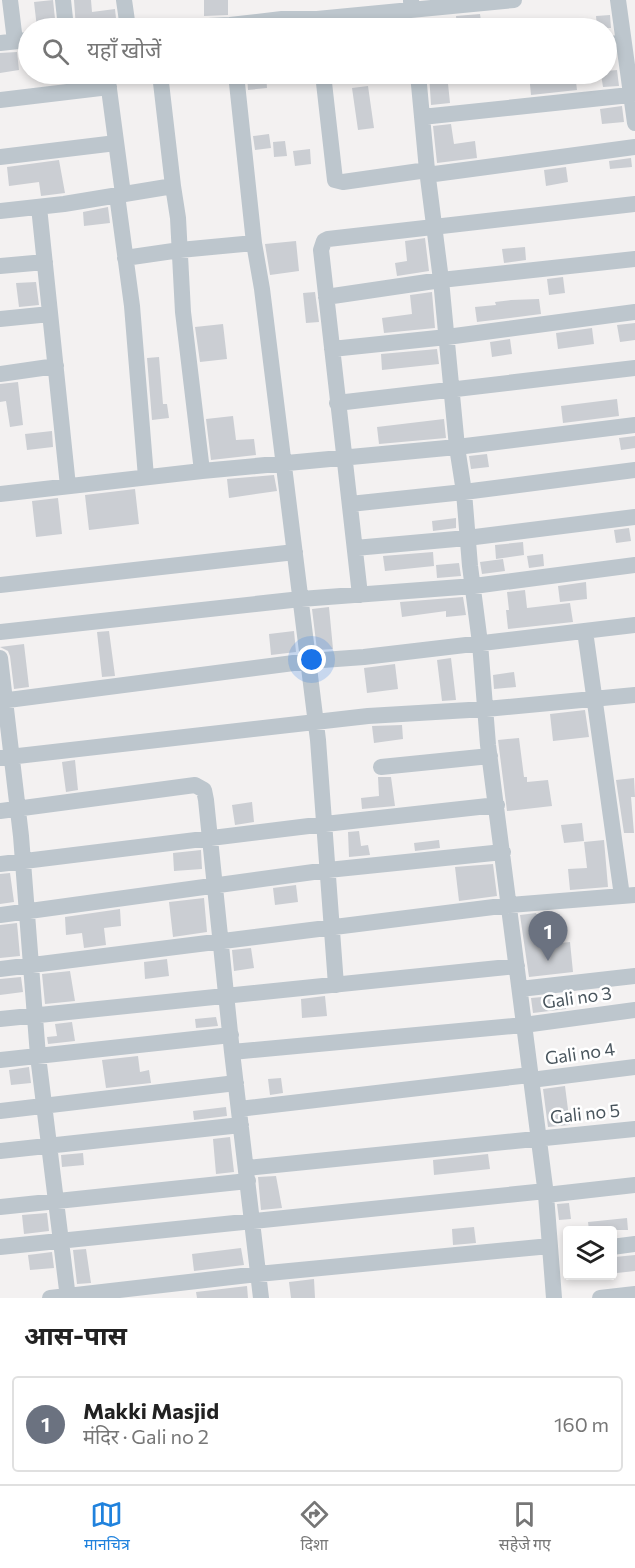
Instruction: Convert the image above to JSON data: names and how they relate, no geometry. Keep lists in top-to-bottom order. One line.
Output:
{"streets":{"street":["Gali no 3","Gali no 4","Gali no 5"]},"page":{"search":"यहाँ खोजें","pins":"1","heading":"आस-पास","list":[{"mark":"1","name":"Makki Masjid","note":"मंदिर · Gali no 2","value":"160 m"}],"nav":["मानचित्र","दिशा","सहेजे गए"]}}
